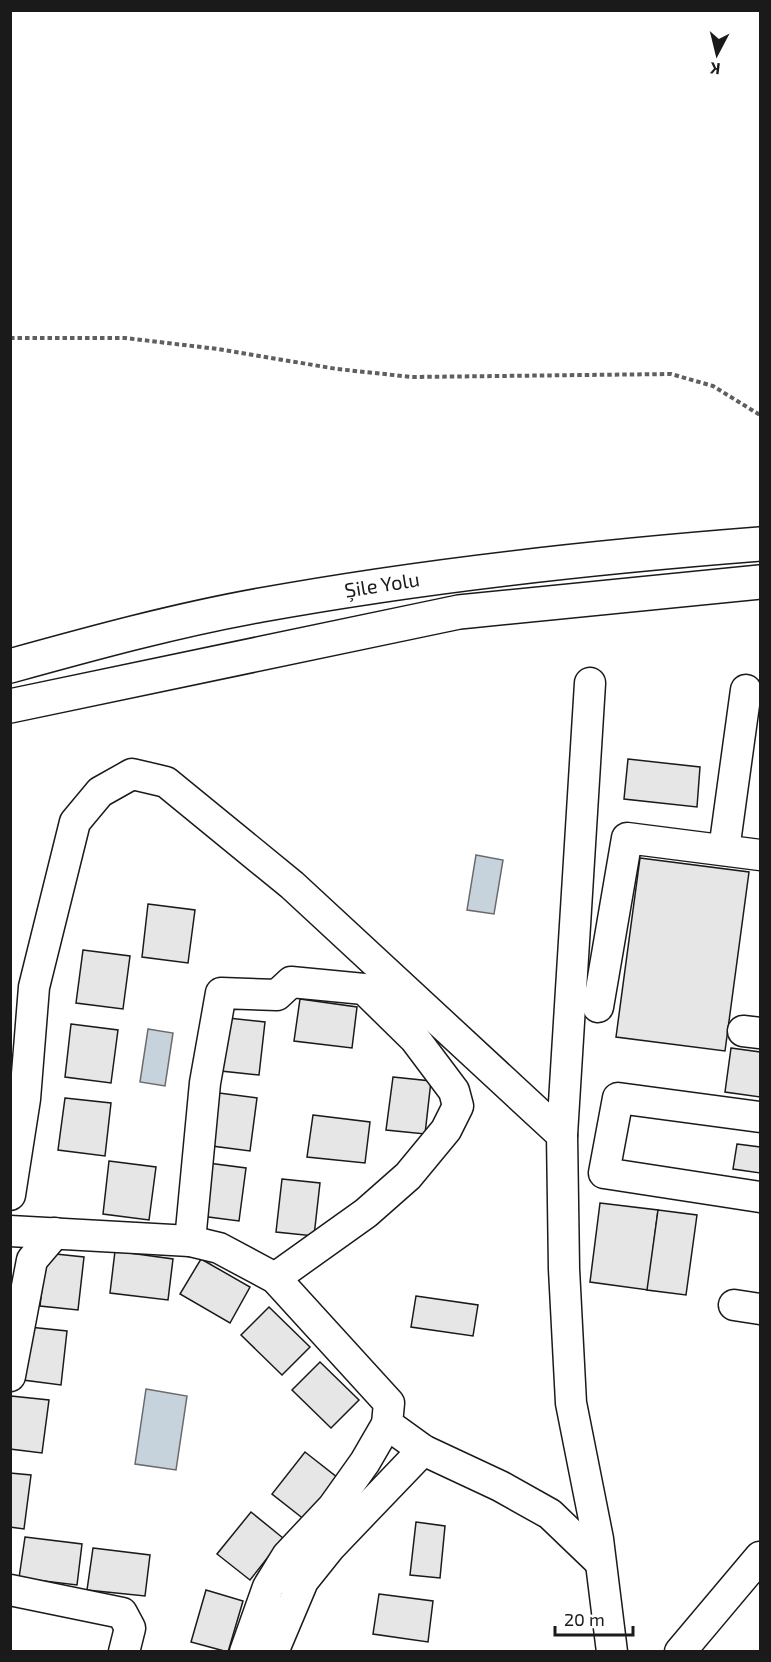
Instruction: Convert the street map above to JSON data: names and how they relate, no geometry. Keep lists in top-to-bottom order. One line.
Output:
{"streets":{"highway":["Şile Yolu"]},"scale_bar":"20 m","north":"bottom"}
